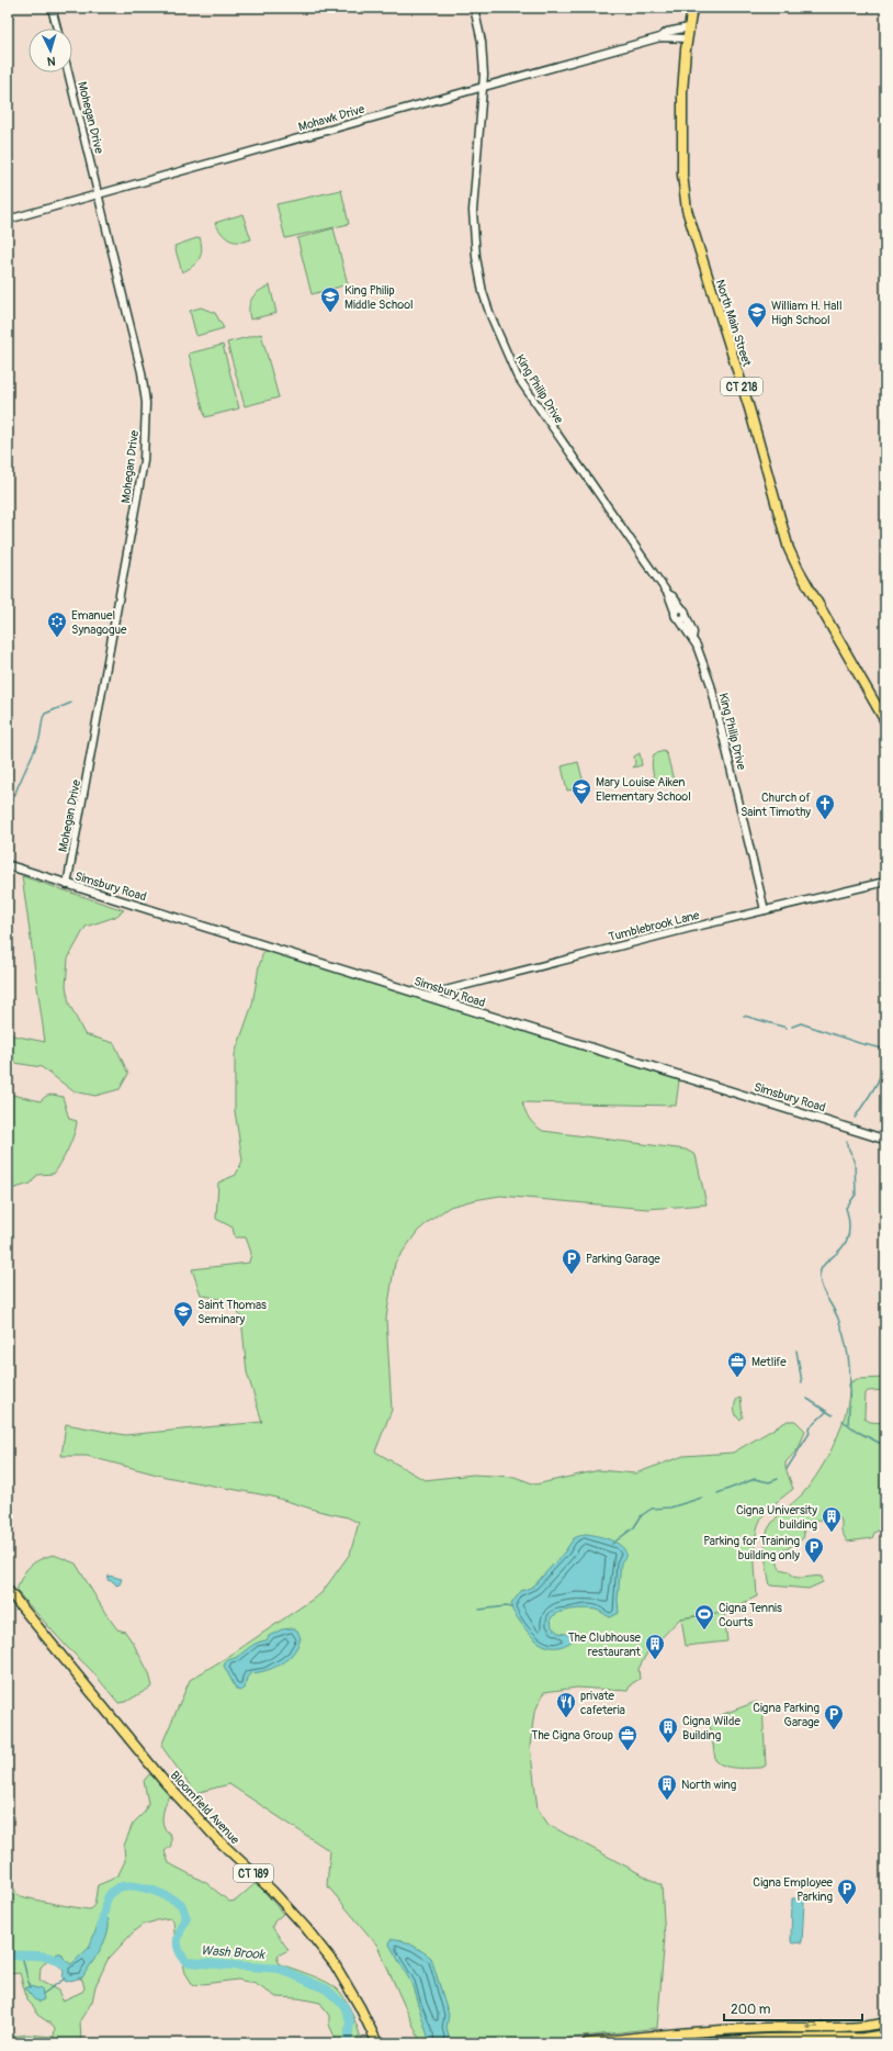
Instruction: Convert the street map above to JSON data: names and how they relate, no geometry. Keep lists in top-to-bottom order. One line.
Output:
{"streets":{"main road":["North Main Street","CT 218","Simsbury Road","Bloomfield Avenue","CT 189"],"street":["Mohegan Drive","Mohawk Drive","King Philip Drive","Tumblebrook Lane"]},"crossings":[["Mohegan Drive","Mohawk Drive"],["Mohegan Drive","Simsbury Road"],["Mohawk Drive","North Main Street"],["Mohawk Drive","King Philip Drive"],["King Philip Drive","Tumblebrook Lane"],["Simsbury Road","Tumblebrook Lane"]],"water":["Wash Brook"],"places":{"school or university":["King Philip Middle School","William H. Hall High School","Mary Louise Aiken Elementary School","Saint Thomas Seminary"],"synagogue":["Emanuel Synagogue"],"church":["Church of Saint Timothy"],"parking":["Parking Garage","Parking for Training building only","Cigna Parking Garage","Cigna Employee Parking"],"office":["Metlife","The Cigna Group"],"building":["Cigna University building","The Clubhouse restaurant","Cigna Wilde Building","North wing"],"sports":["Cigna Tennis Courts"],"restaurant":["private cafeteria"]},"scale_bar":"200 m","north":"bottom"}
